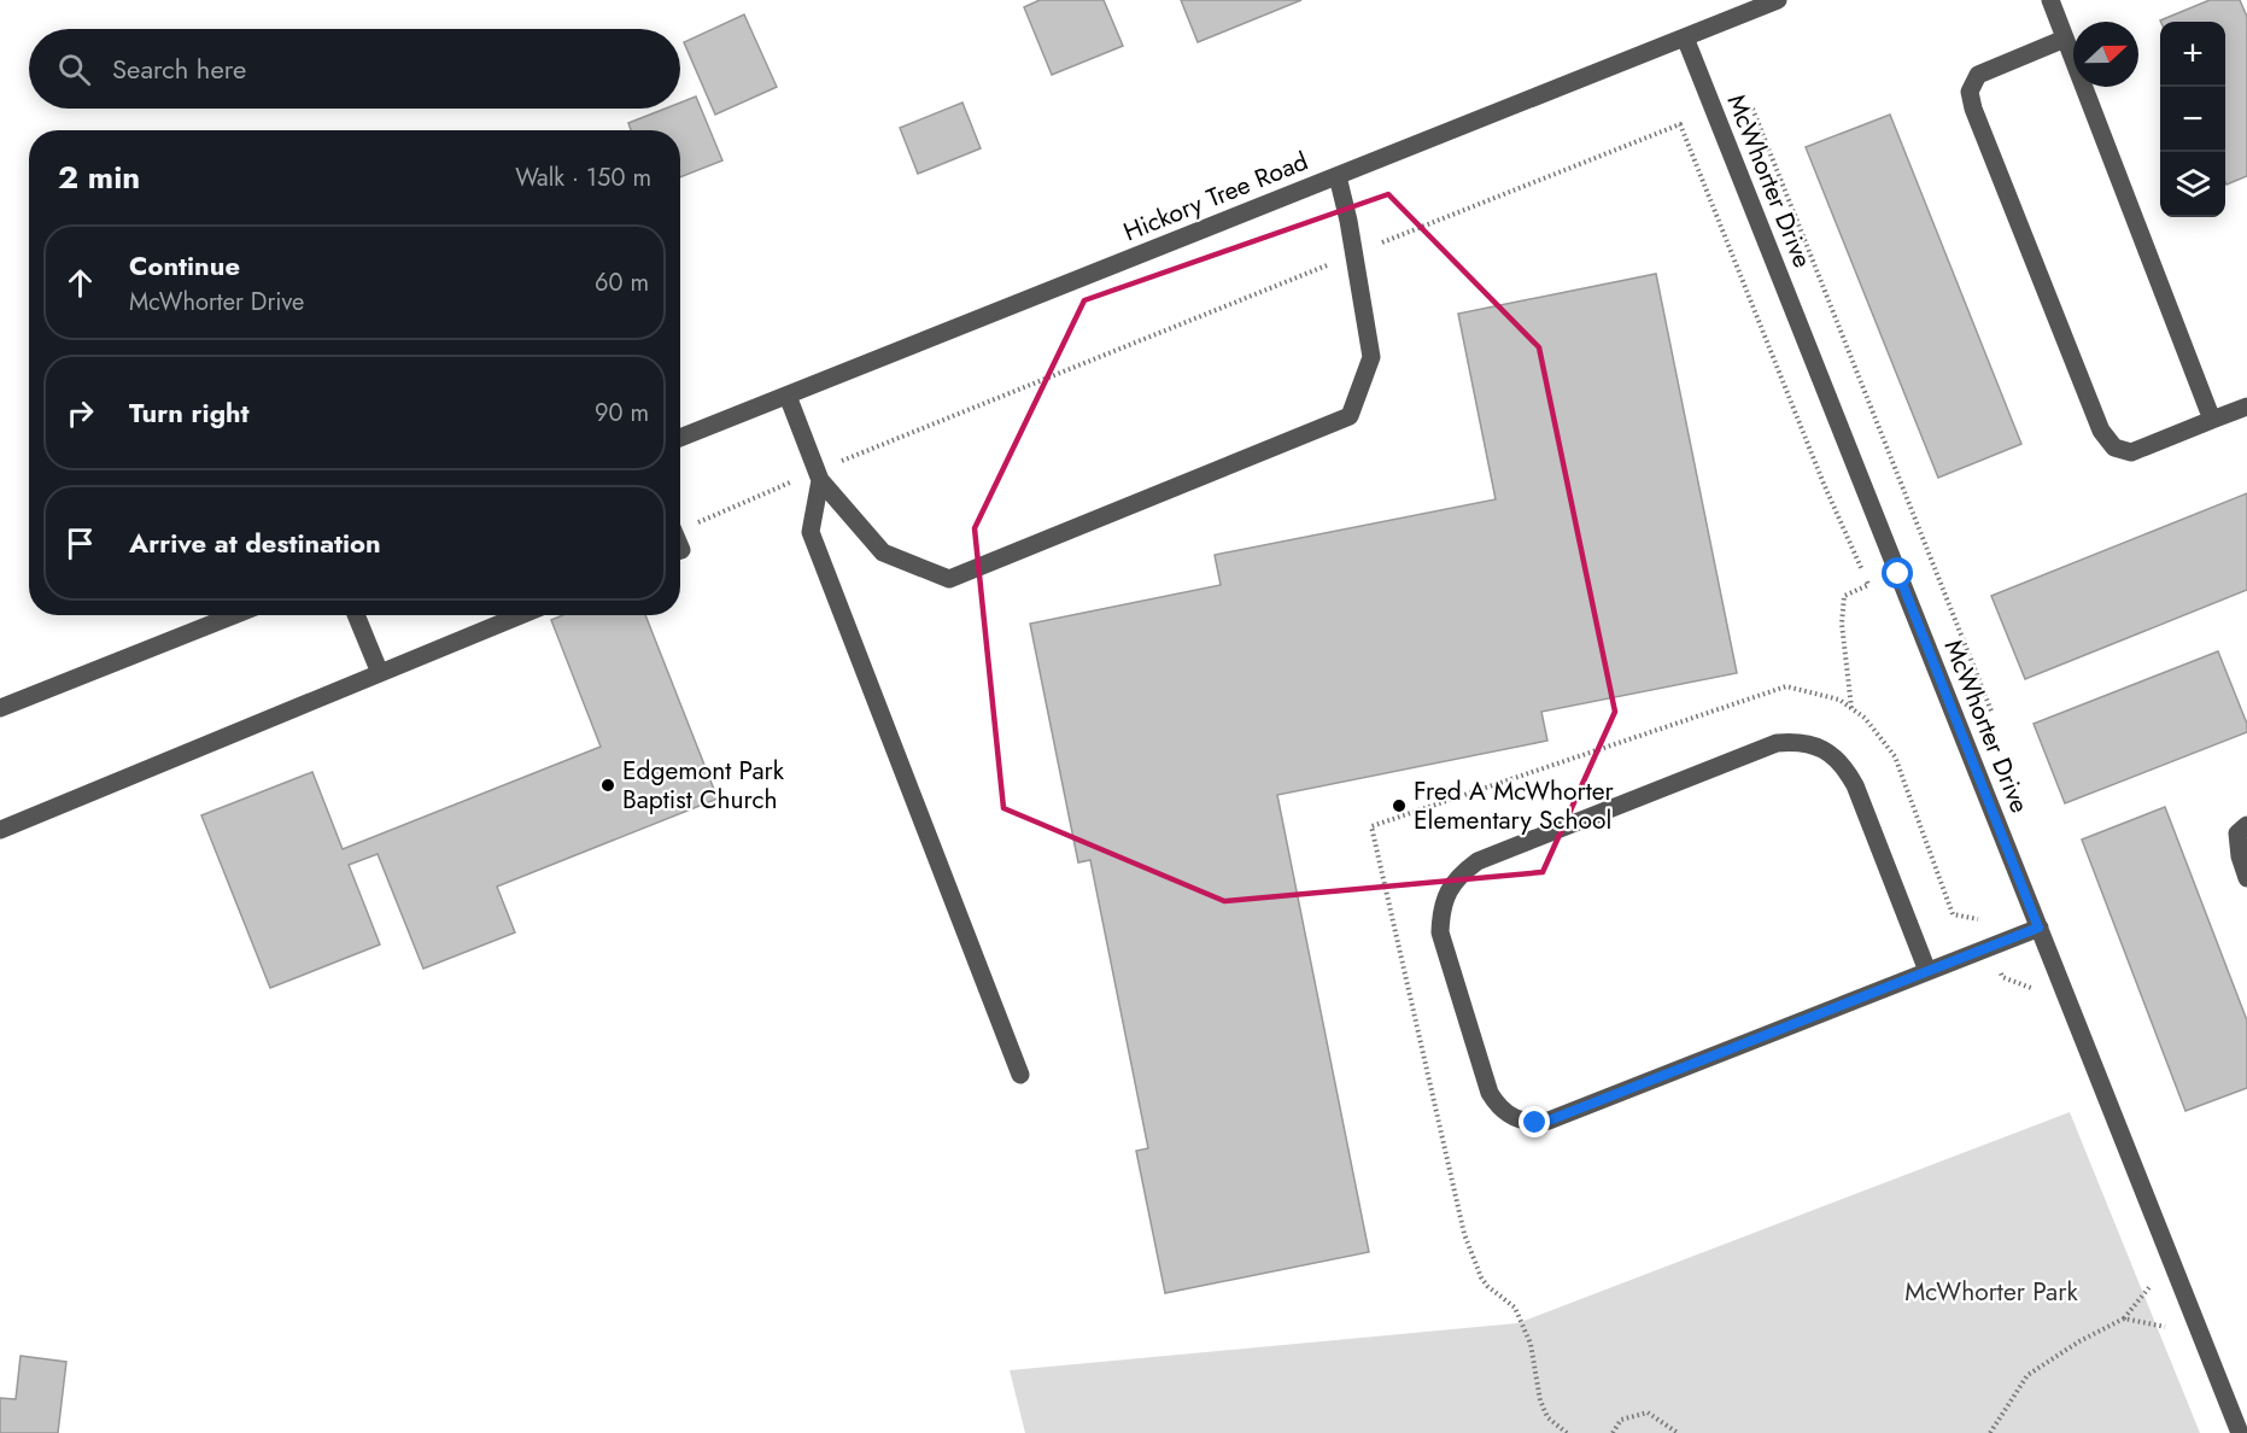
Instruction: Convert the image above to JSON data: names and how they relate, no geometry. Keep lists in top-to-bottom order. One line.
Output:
{"streets":{"street":["McWhorter Drive","Hickory Tree Road"]},"crossings":[["McWhorter Drive","Hickory Tree Road"]],"parks":["McWhorter Park"],"places":["Edgemont Park Baptist Church","Fred A McWhorter Elementary School"],"north":"right","page":{"map_buttons":["+","−"],"search":"Search here","heading":["2 min","Walk · 150 m"],"list":[["Continue","McWhorter Drive","60 m"],["Turn right","90 m"],"Arrive at destination"]}}
